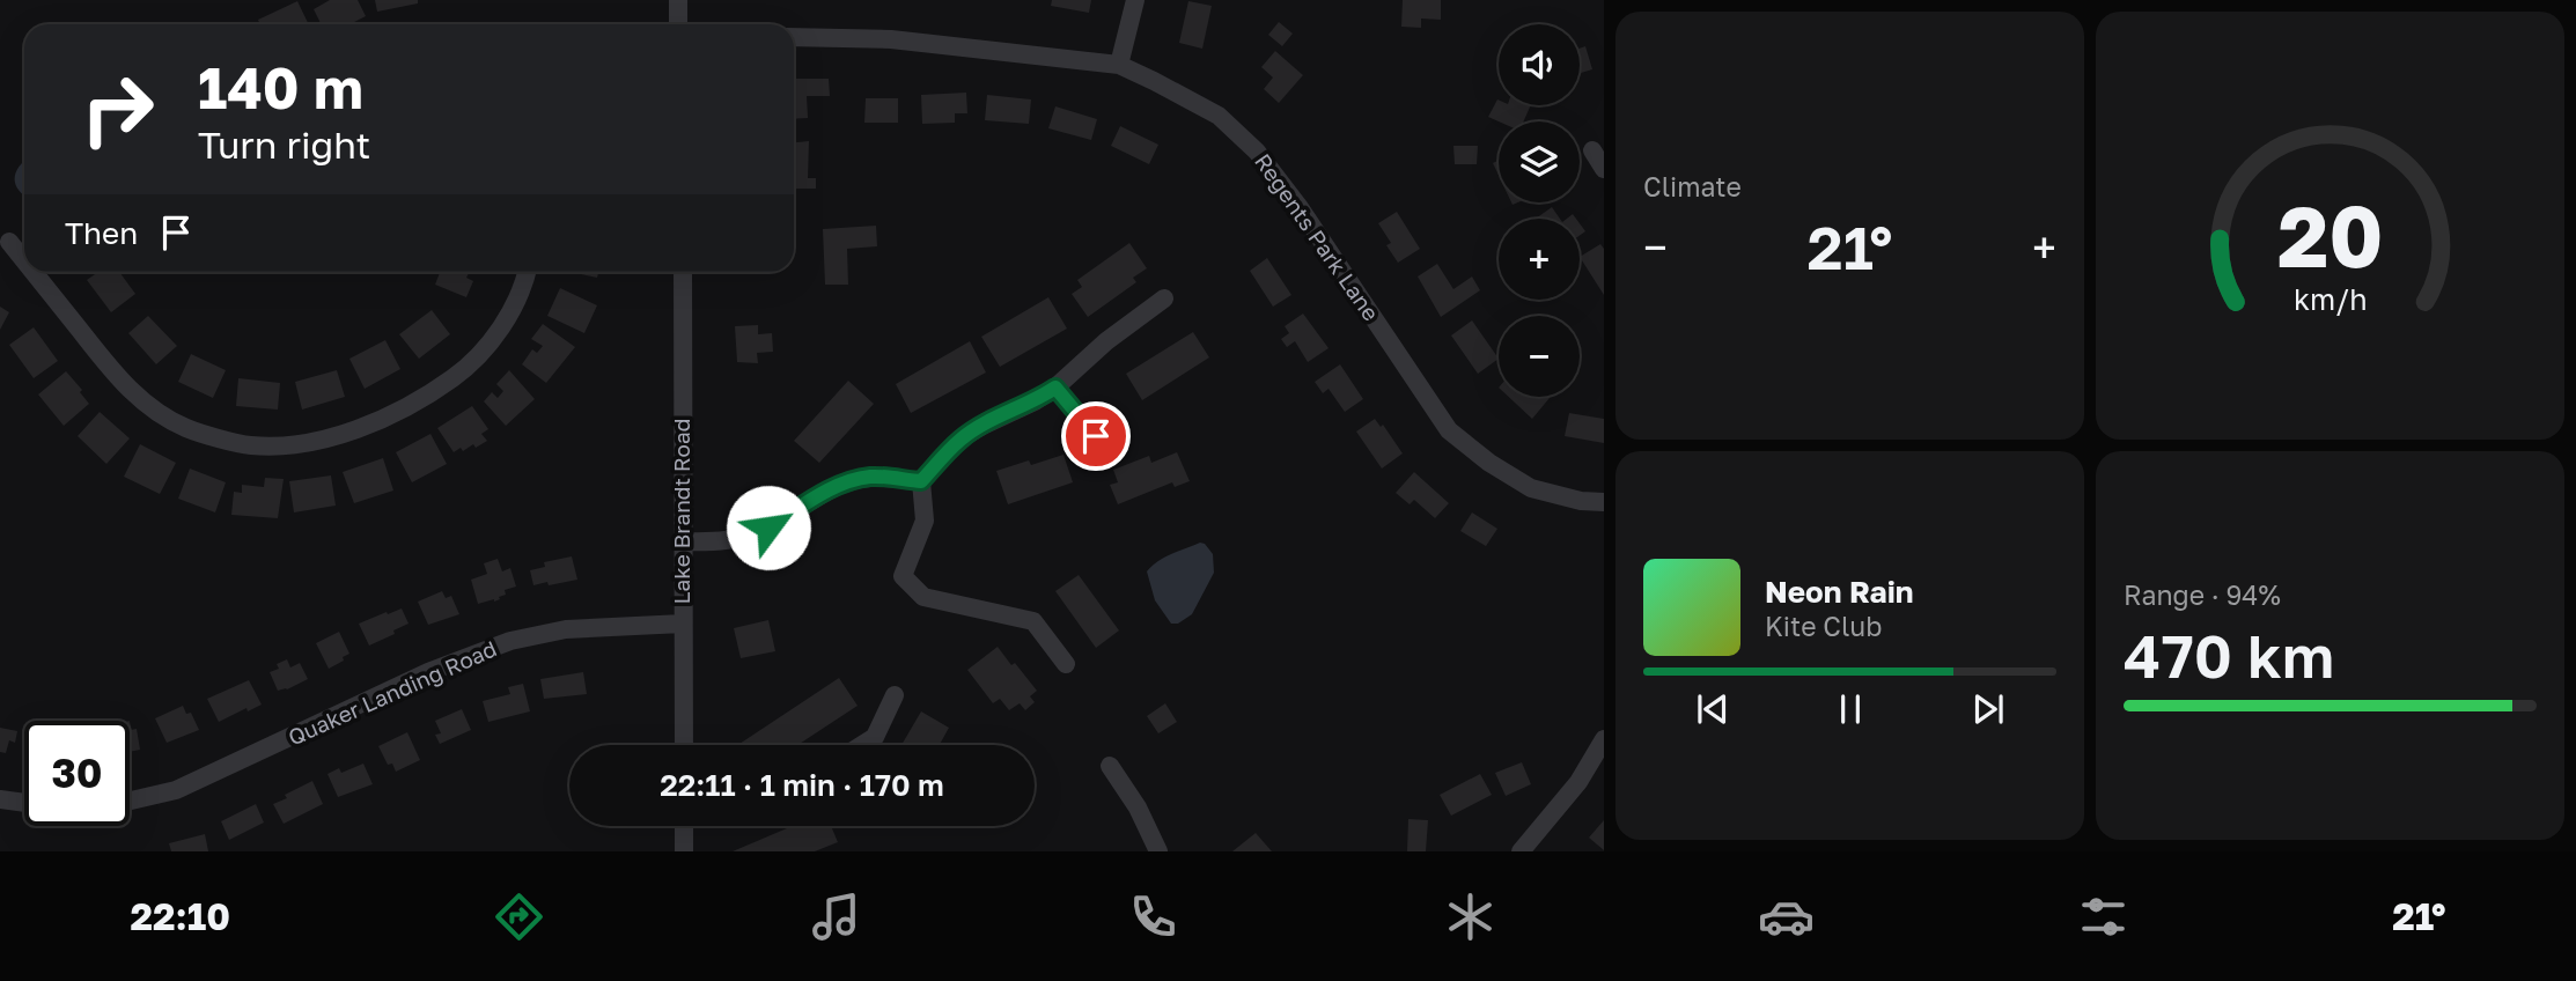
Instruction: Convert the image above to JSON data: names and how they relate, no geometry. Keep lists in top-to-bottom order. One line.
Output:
{"streets":{"street":["Regents Park Lane","Lake Brandt Road","Quaker Landing Road"]},"crossings":[["Lake Brandt Road","Quaker Landing Road"]],"page":{"tile":["Climate",["Range · 94%","470 km"]],"map_buttons":["+","−"],"turn":["140 m","Turn right"],"then":"Then","heat":["−","21°","+"],"song":["Neon Rain","Kite Club"],"limit":"30","trip":"22:11 · 1 min · 170 m","tabs":["22:10","21°"],"gauge":["20","km/h"]}}
